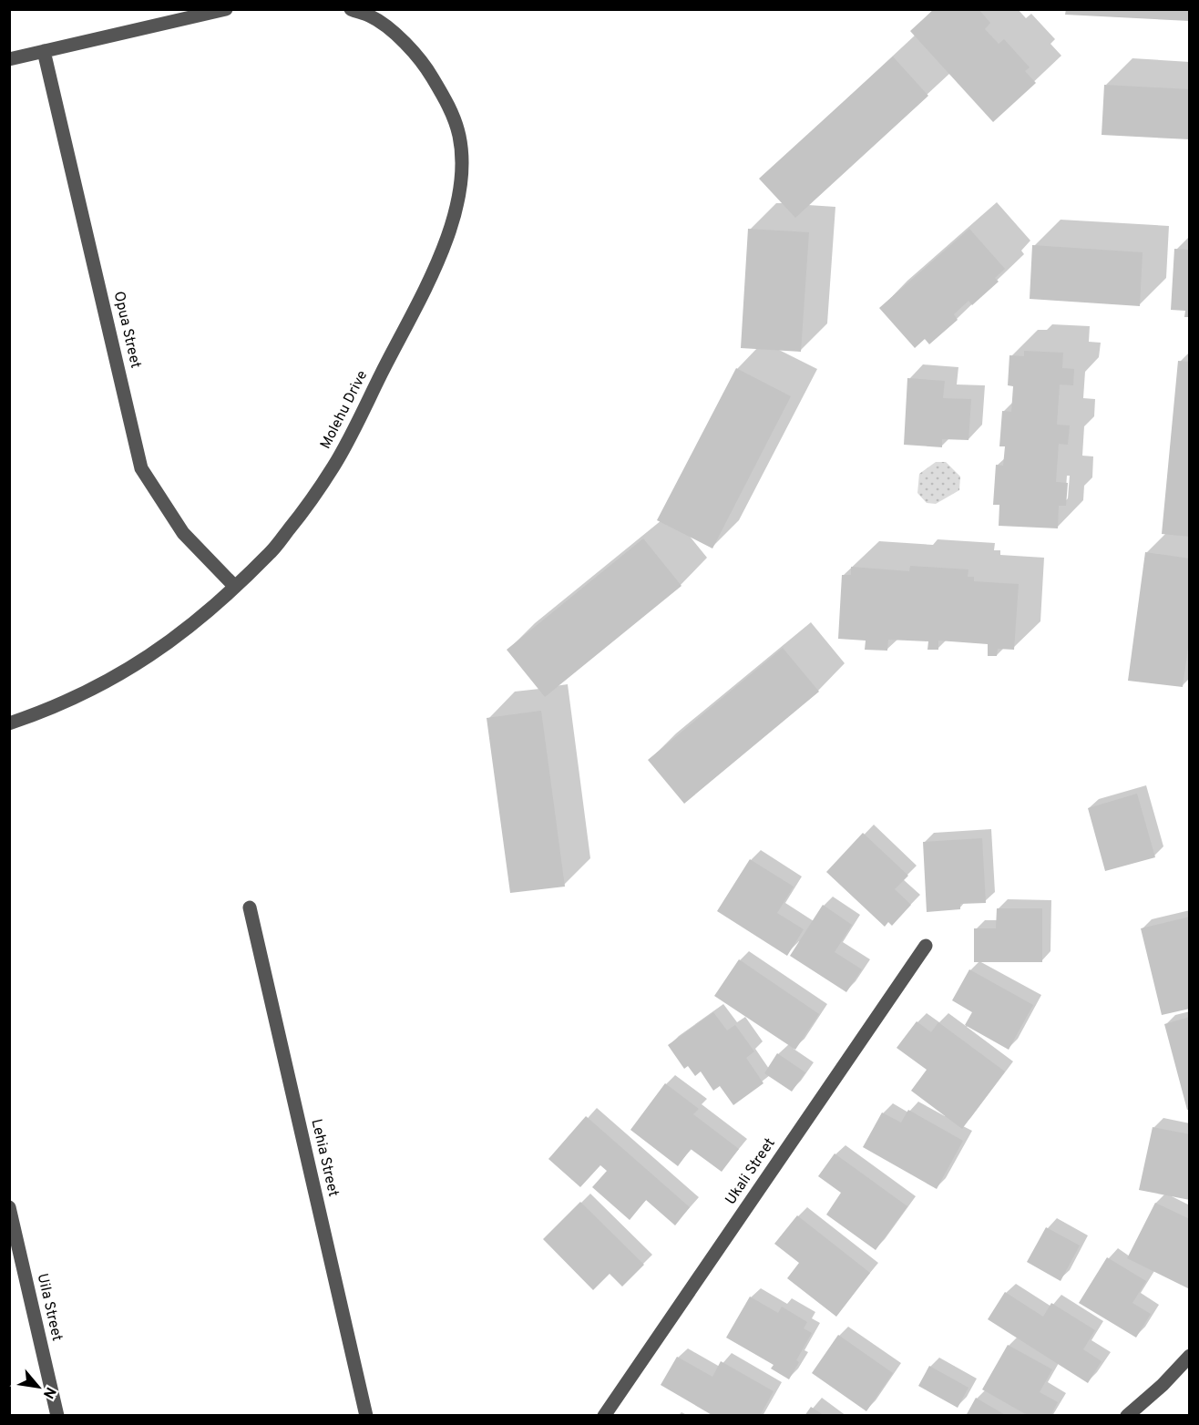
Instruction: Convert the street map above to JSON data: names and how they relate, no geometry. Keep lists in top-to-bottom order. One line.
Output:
{"streets":{"street":["Opua Street","Molehu Drive","Lehia Street","Ukali Street","Uila Street"]},"crossings":[["Opua Street","Molehu Drive"]],"north":"bottom right"}
